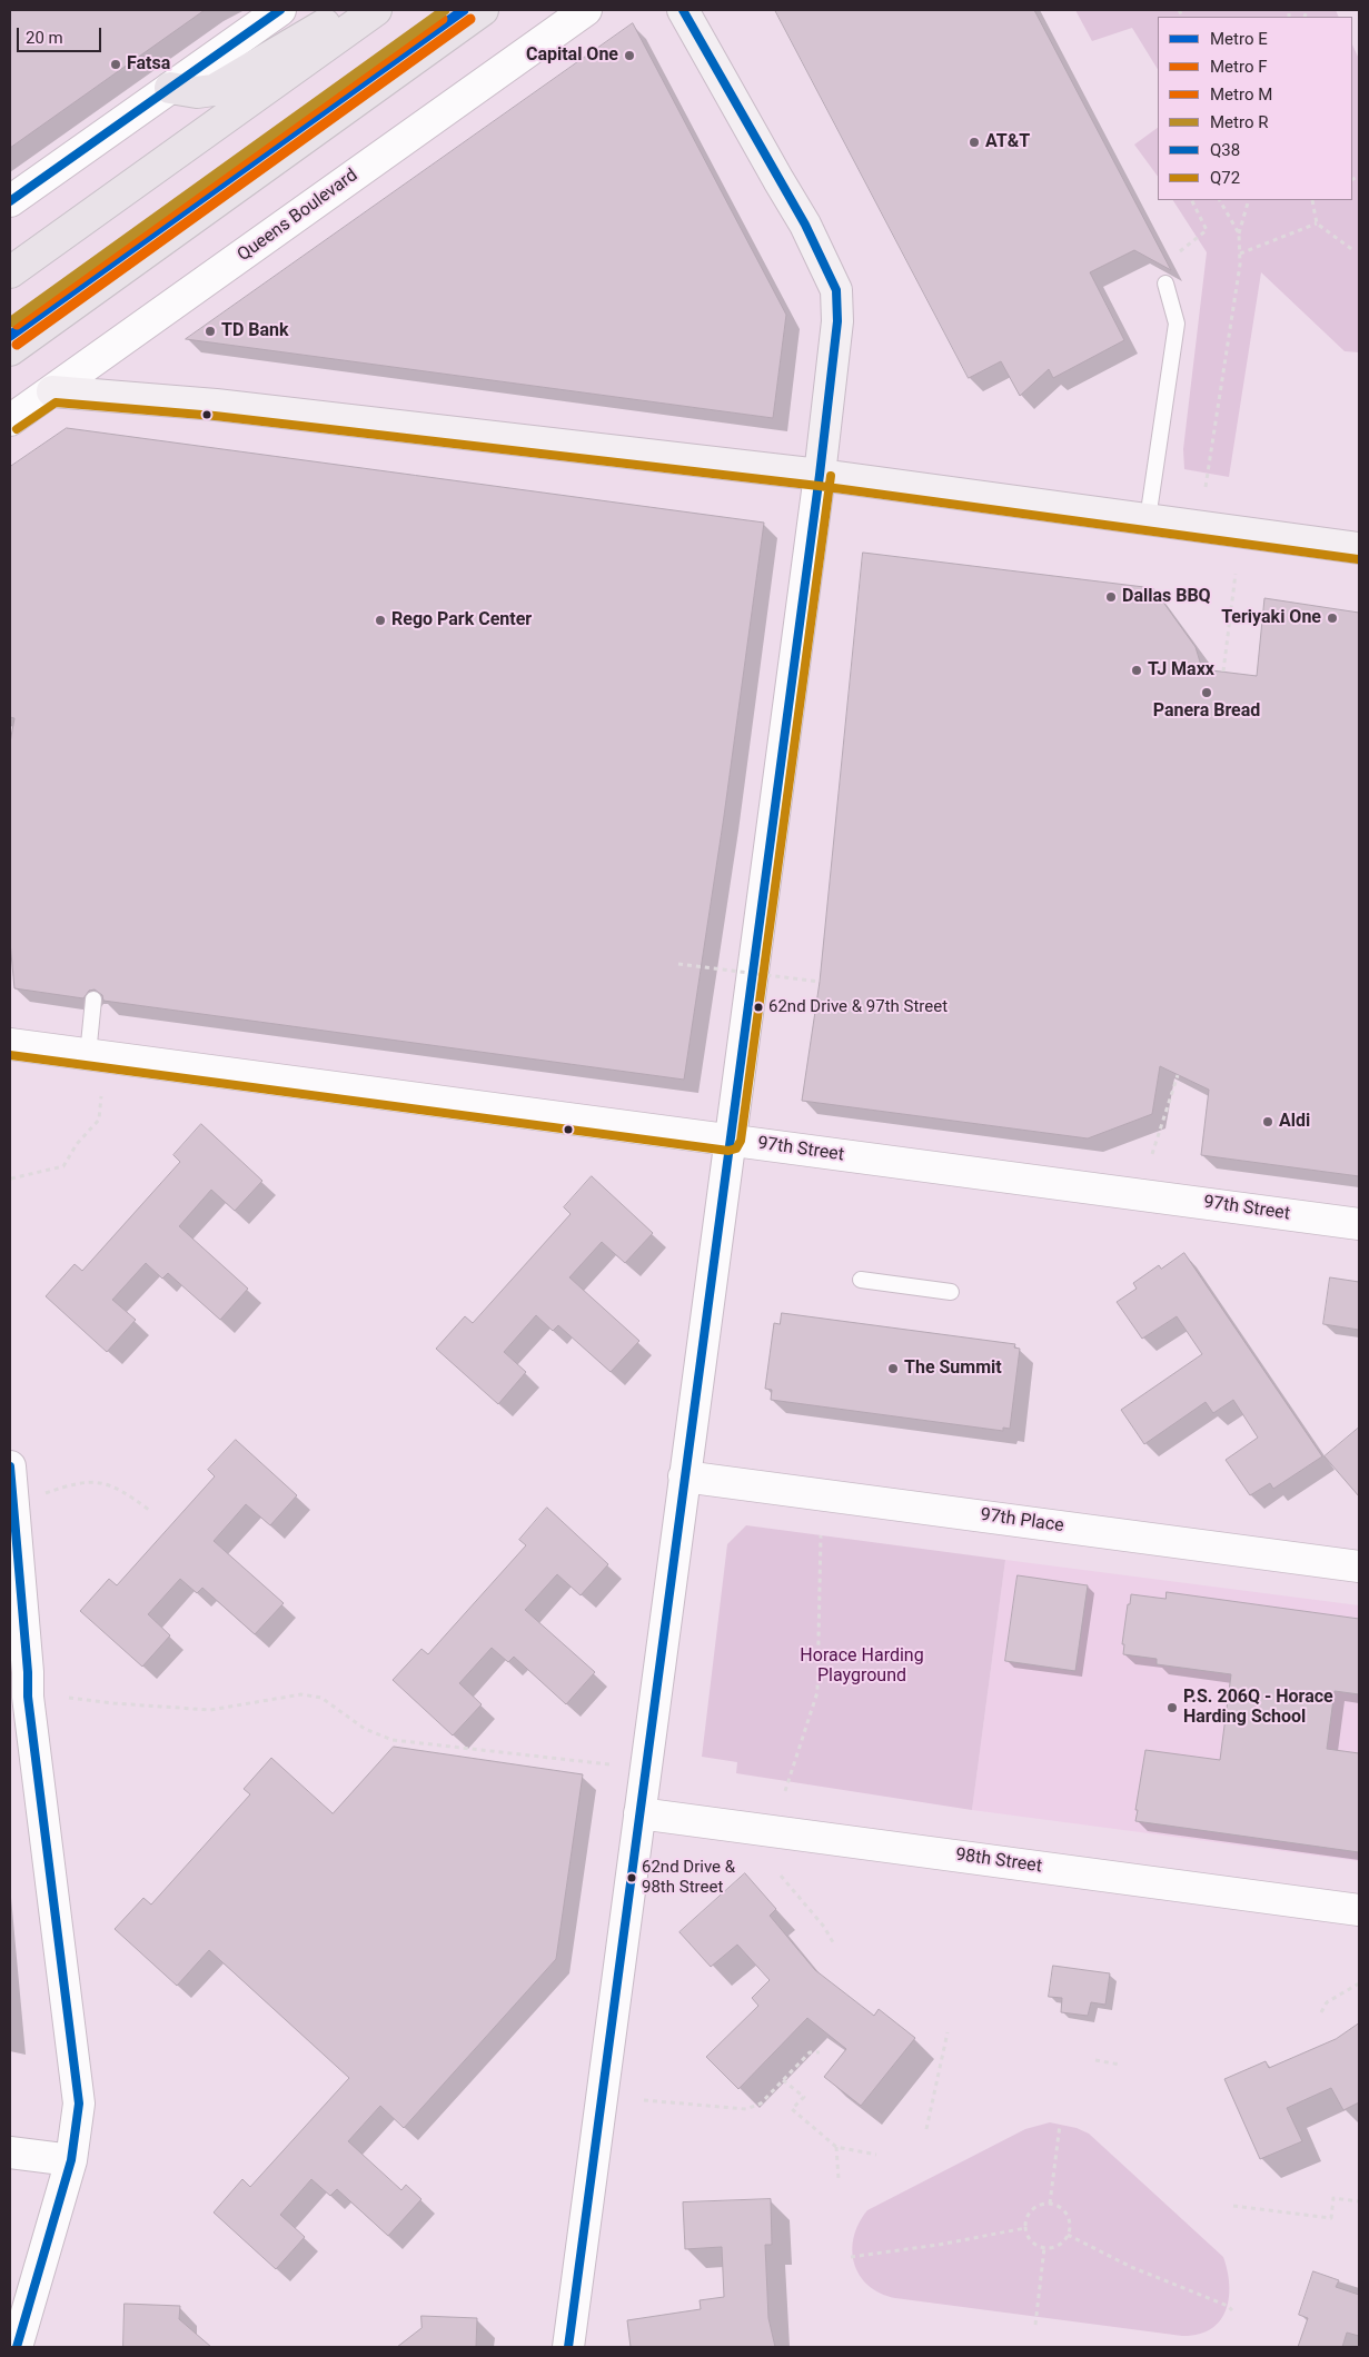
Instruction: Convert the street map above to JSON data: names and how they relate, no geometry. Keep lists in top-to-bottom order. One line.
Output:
{"streets":{"street":["Queens Boulevard","97th Street","97th Place","98th Street"]},"parks":["Horace Harding Playground"],"places":["Capital One","Fatsa","AT&T","TD Bank","Dallas BBQ","Teriyaki One","Rego Park Center","TJ Maxx","Panera Bread","62nd Drive & 97th Street","Aldi","The Summit","P.S. 206Q - Horace Harding School","62nd Drive & 98th Street"],"lines":["metro line E","metro line R","transit line Q38","metro line F","metro line M","transit line Q72"],"legend":["Metro E","Metro F","Metro M","Metro R","Q38","Q72"],"scale_bar":"20 m"}
